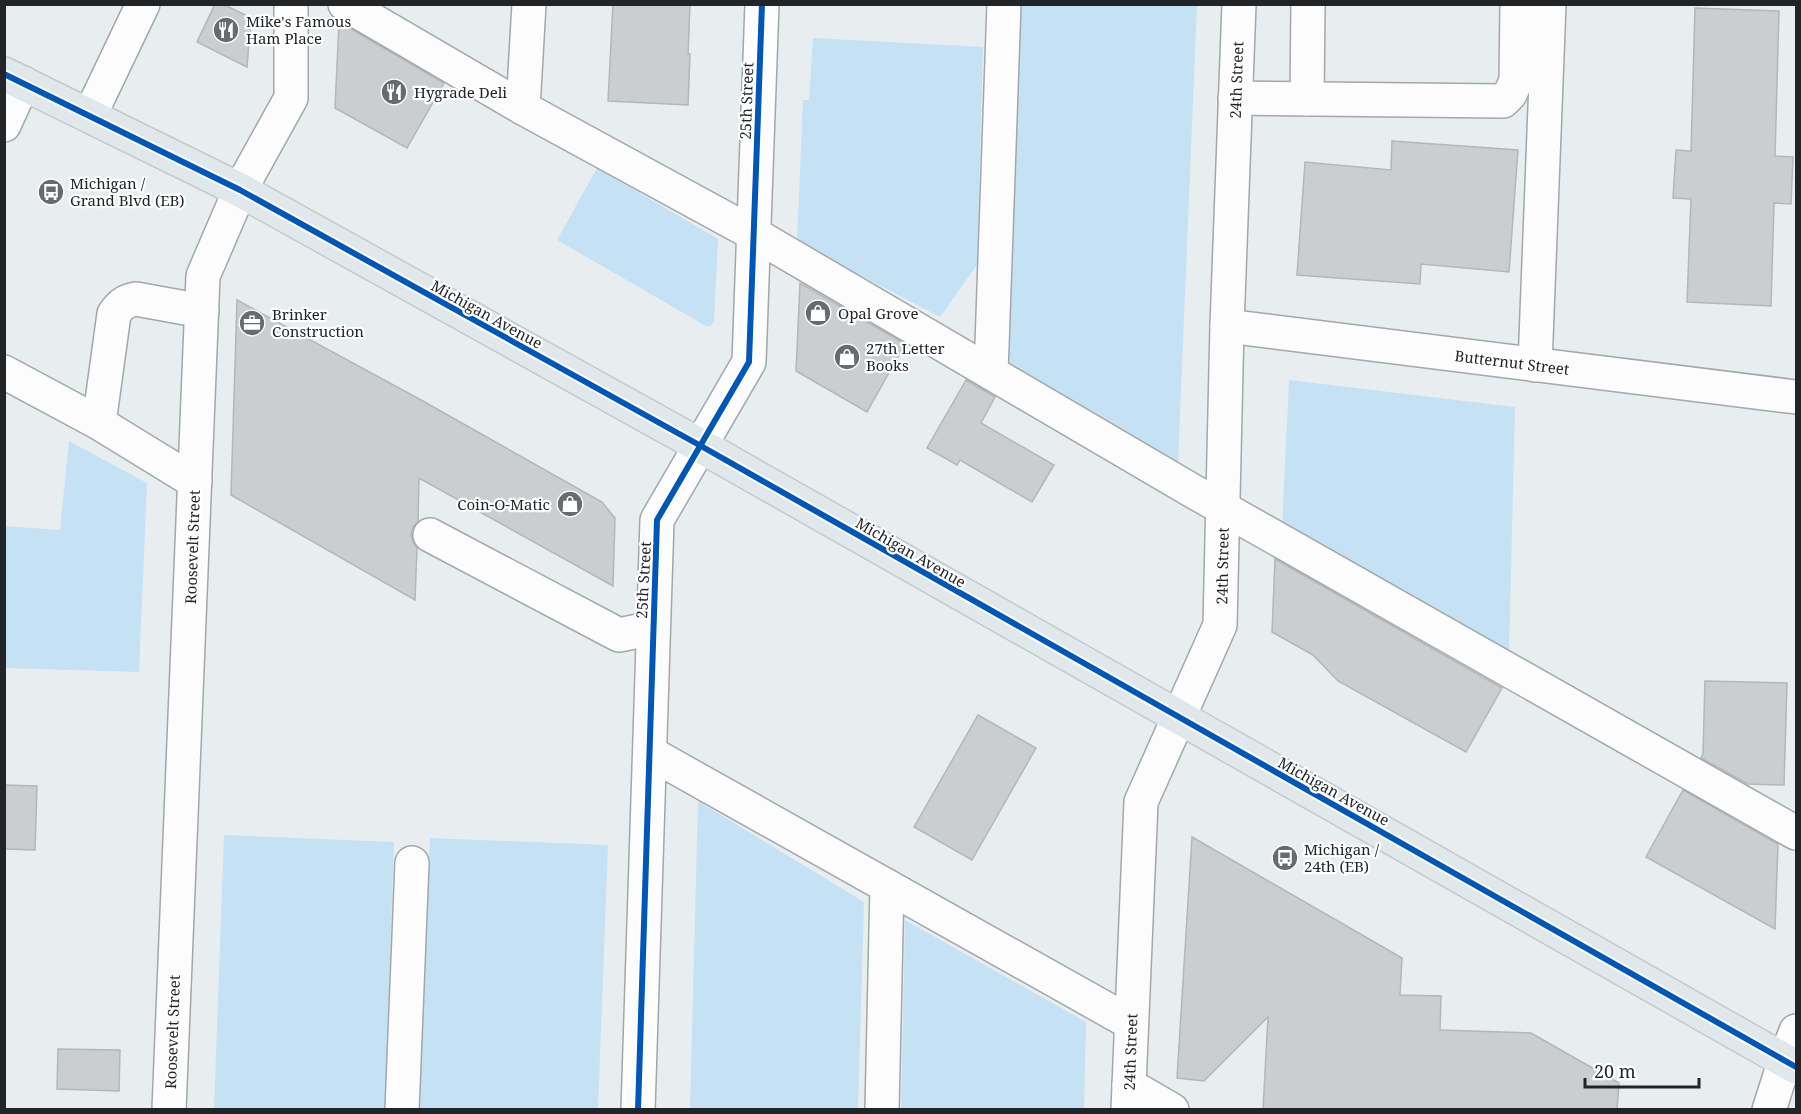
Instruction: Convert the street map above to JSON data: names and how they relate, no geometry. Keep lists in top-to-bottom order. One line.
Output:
{"streets":{"main road":["Michigan Avenue"],"street":["24th Street","25th Street","Butternut Street","Roosevelt Street"]},"crossings":[["24th Street","Michigan Avenue"],["24th Street","Butternut Street"],["25th Street","Michigan Avenue"],["Michigan Avenue","Roosevelt Street"]],"places":{"restaurant":["Mike's Famous Ham Place","Hygrade Deli"],"bus stop":["Michigan / Grand Blvd (EB)","Michigan / 24th (EB)"],"shop":["Opal Grove","27th Letter Books","Coin-O-Matic"],"office":["Brinker Construction"]},"scale_bar":"20 m"}
